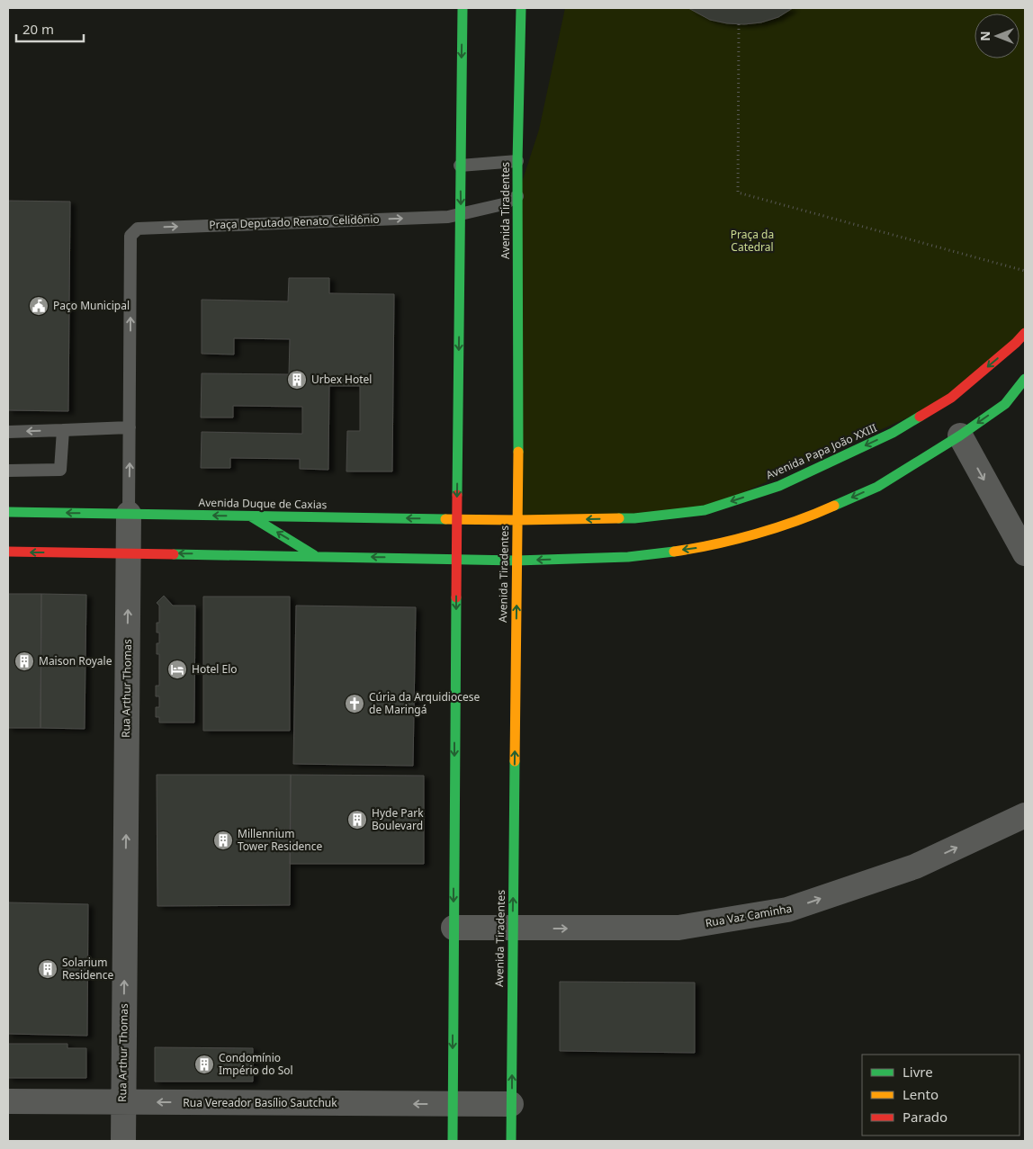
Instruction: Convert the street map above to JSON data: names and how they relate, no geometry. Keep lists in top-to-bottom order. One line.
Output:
{"streets":{"main road":["Avenida Tiradentes","Avenida Papa João XXIII","Avenida Duque de Caxias"],"street":["Rua Arthur Thomas","Rua Vaz Caminha","Rua Vereador Basílio Sautchuk"],"lane":["Praça Deputado Renato Celidônio"]},"crossings":[["Avenida Tiradentes","Praça Deputado Renato Celidônio"],["Avenida Tiradentes","Avenida Papa João XXIII"],["Avenida Tiradentes","Avenida Duque de Caxias"],["Avenida Tiradentes","Rua Vaz Caminha"],["Avenida Tiradentes","Rua Vereador Basílio Sautchuk"],["Praça Deputado Renato Celidônio","Rua Arthur Thomas"],["Avenida Papa João XXIII","Avenida Duque de Caxias"],["Avenida Duque de Caxias","Rua Arthur Thomas"],["Rua Arthur Thomas","Rua Vereador Basílio Sautchuk"]],"one_way":["Praça Deputado Renato Celidônio","Rua Arthur Thomas","Rua Vaz Caminha","Rua Vereador Basílio Sautchuk"],"parks":["Praça da Catedral"],"places":{"public building":["Paço Municipal"],"building":["Urbex Hotel","Maison Royale","Hyde Park Boulevard","Millennium Tower Residence","Solarium Residence","Condomínio Império do Sol"],"hotel":["Hotel Elo"],"church":["Cúria da Arquidiocese de Maringá"]},"legend":["Livre","Lento","Parado"],"scale_bar":"20 m","north":"left"}
